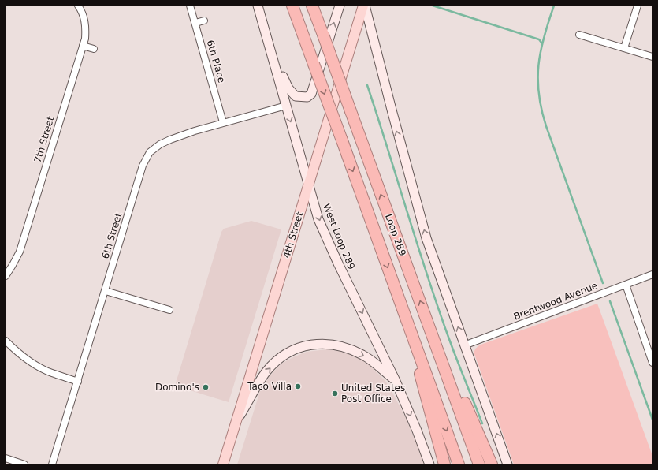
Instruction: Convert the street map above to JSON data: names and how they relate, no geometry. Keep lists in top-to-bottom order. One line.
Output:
{"streets":{"highway":["Loop 289"],"main road":["4th Street","West Loop 289"],"street":["6th Place","7th Street","6th Street","Brentwood Avenue"]},"crossings":[["6th Place","6th Street"],["4th Street","West Loop 289"],["6th Street","West Loop 289"]],"one_way":["West Loop 289"],"places":["Taco Villa","Domino's","United States Post Office"]}
